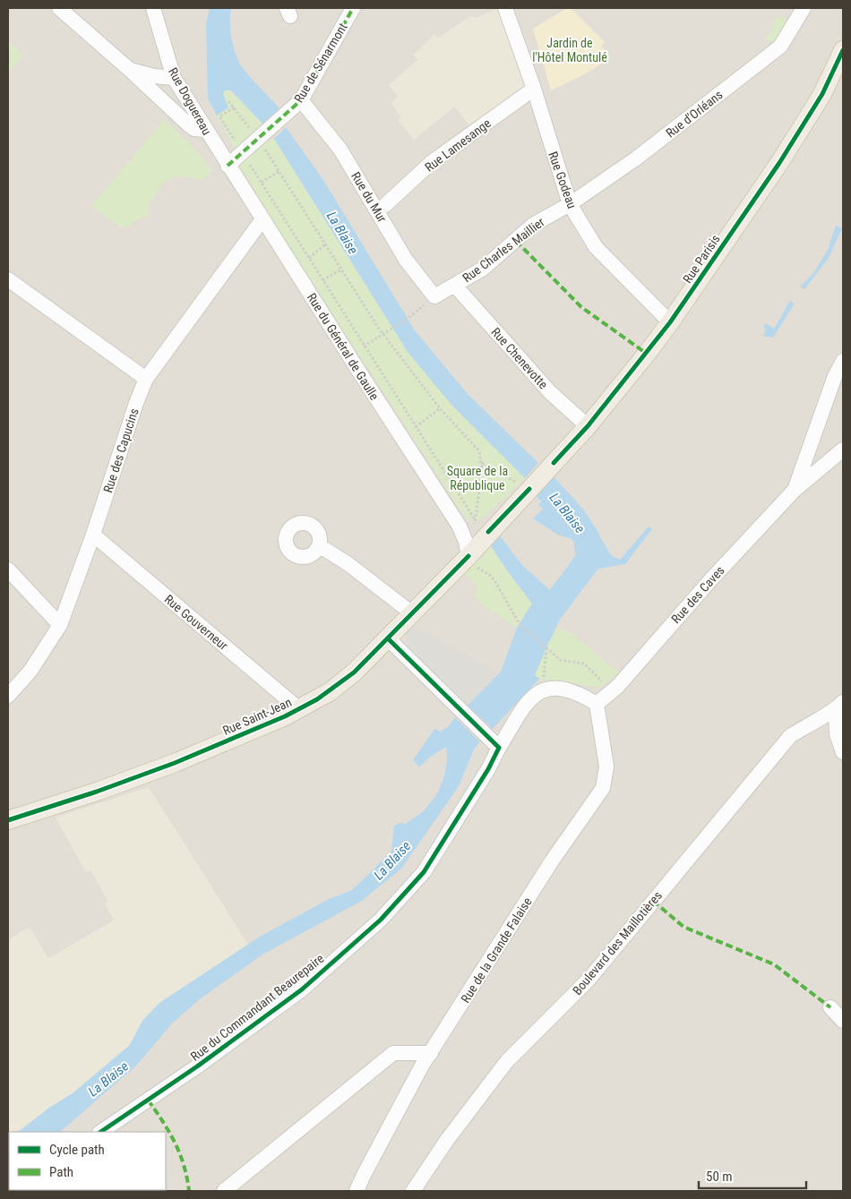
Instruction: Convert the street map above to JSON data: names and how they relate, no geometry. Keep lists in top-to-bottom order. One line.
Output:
{"streets":{"main road":["Rue Parisis","Rue Saint-Jean"],"street":["Rue de Sénarmont","Rue Doguereau","Rue d'Orléans","Rue Lamesange","Rue Godeau","Rue du Mur","Rue Charles Maillier","Rue du Général de Gaulle","Rue Chenevotte","Rue des Capucins","Rue des Caves","Rue Gouverneur","Boulevard des Maillotières","Rue de la Grande Falaise","Rue du Commandant Beaurepaire"]},"crossings":[["Rue de Sénarmont","Rue du Mur"],["Rue Doguereau","Rue du Général de Gaulle"],["Rue d'Orléans","Rue Godeau"],["Rue d'Orléans","Rue Charles Maillier"],["Rue Lamesange","Rue Godeau"],["Rue Godeau","Rue Charles Maillier"],["Rue Godeau","Rue Parisis"],["Rue du Mur","Rue Charles Maillier"],["Rue Charles Maillier","Rue Chenevotte"],["Rue Parisis","Rue du Général de Gaulle"],["Rue Parisis","Rue Chenevotte"],["Rue Parisis","Rue Saint-Jean"],["Rue du Général de Gaulle","Rue des Capucins"],["Rue du Général de Gaulle","Rue Saint-Jean"],["Rue des Capucins","Rue Gouverneur"],["Rue des Caves","Rue de la Grande Falaise"],["Rue Gouverneur","Rue Saint-Jean"]],"water":["La Blaise"],"parks":["Jardin de l'Hôtel Montulé","Square de la République"],"legend":["Cycle path","Path"],"scale_bar":"50 m"}
